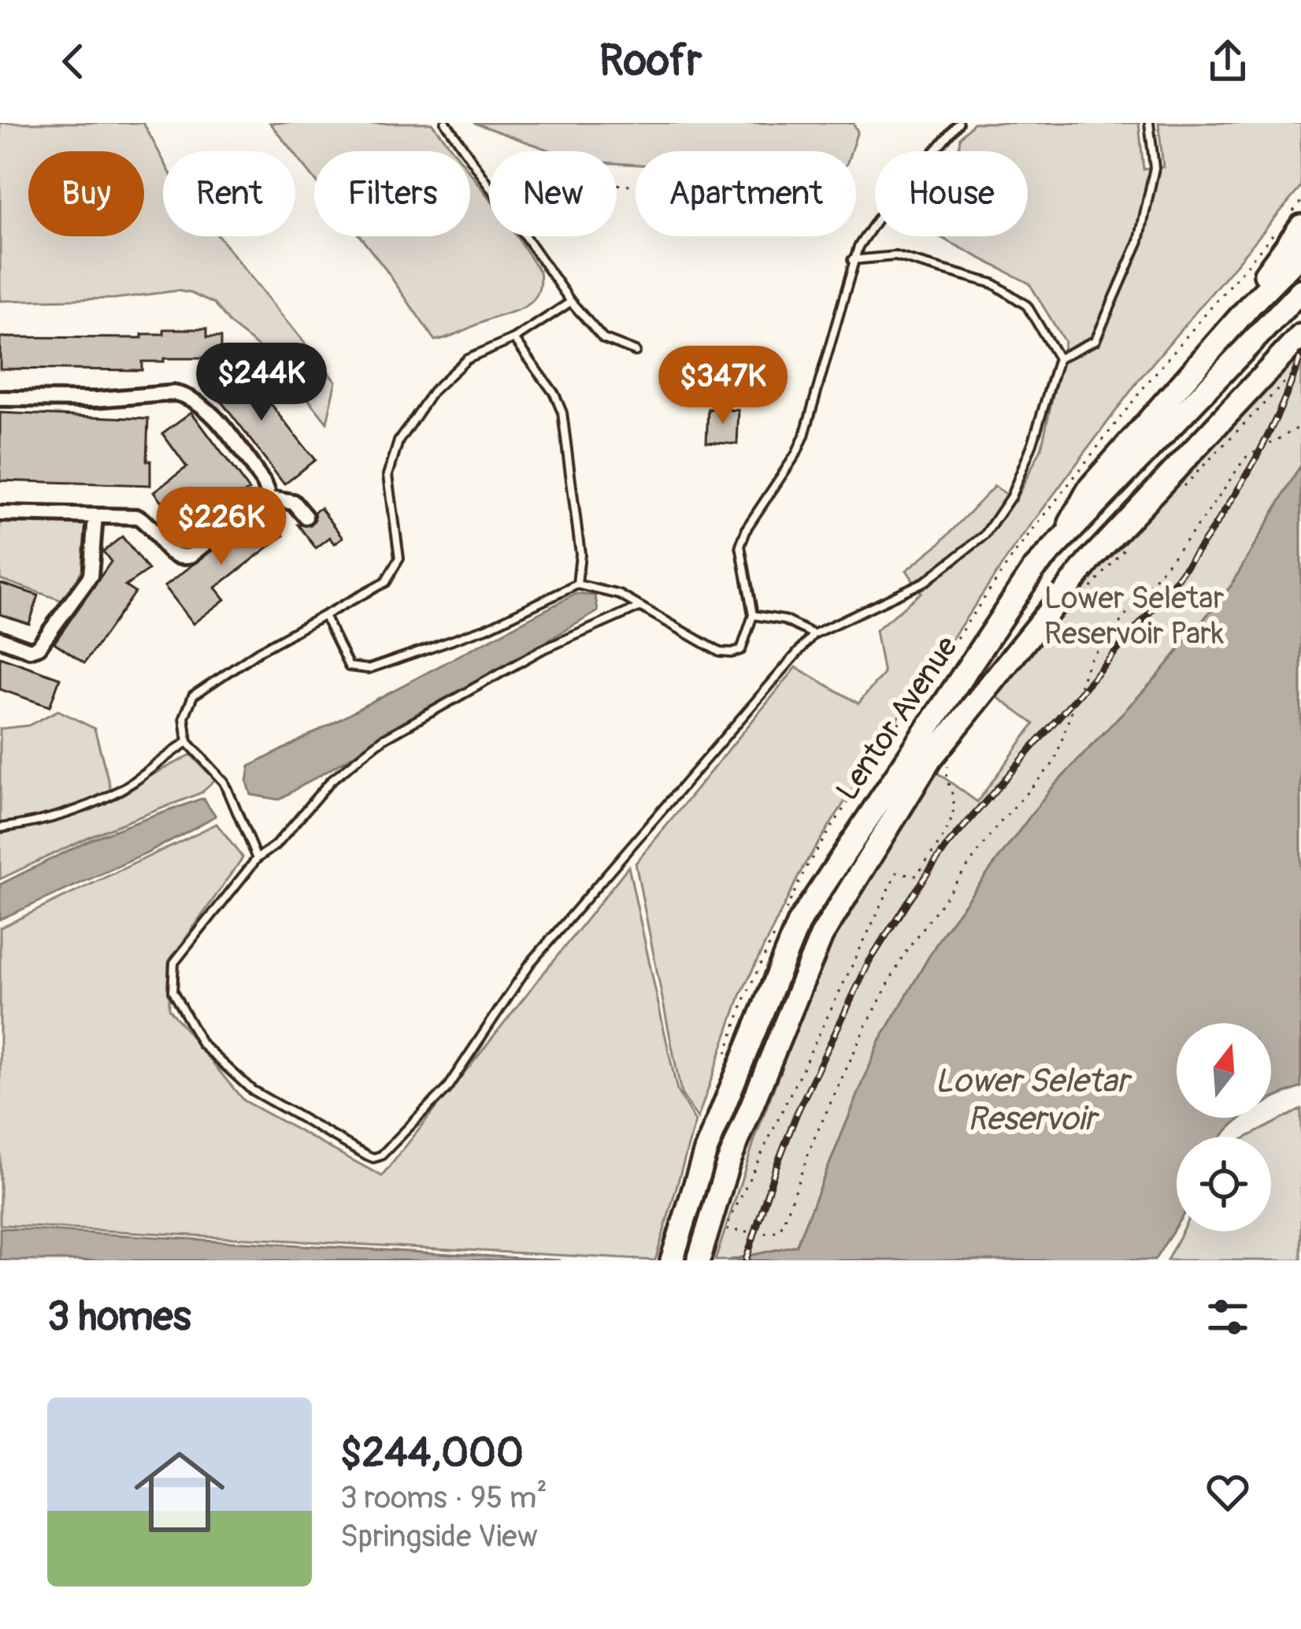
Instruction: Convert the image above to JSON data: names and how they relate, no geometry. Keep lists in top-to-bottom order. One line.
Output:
{"streets":{"main road":["Lentor Avenue"]},"water":["Lower Seletar Reservoir"],"parks":["Lower Seletar Reservoir Park"],"north":"top","page":{"header":"Roofr","chip":["Buy","Rent","Filters","New","Apartment","House"],"price":["$244K","$347K","$226K"],"heading":"3 homes","list":[{"name":"$244,000","note":"3 rooms · 95 m² · Springside View"}]}}
